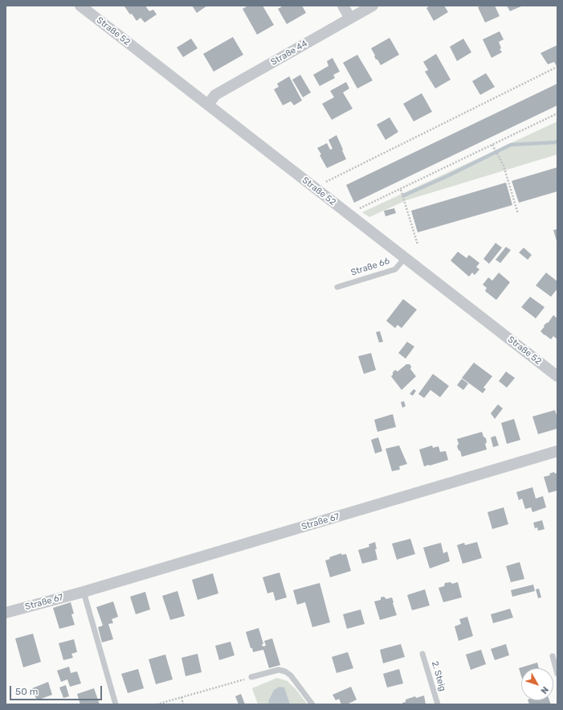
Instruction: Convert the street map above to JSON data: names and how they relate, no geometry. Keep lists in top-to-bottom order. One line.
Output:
{"streets":{"street":["Straße 52","Straße 44","Straße 67"],"lane":["Straße 66","2. Steig"]},"crossings":[["Straße 52","Straße 44"],["Straße 52","Straße 66"]],"scale_bar":"50 m","north":"bottom right"}
